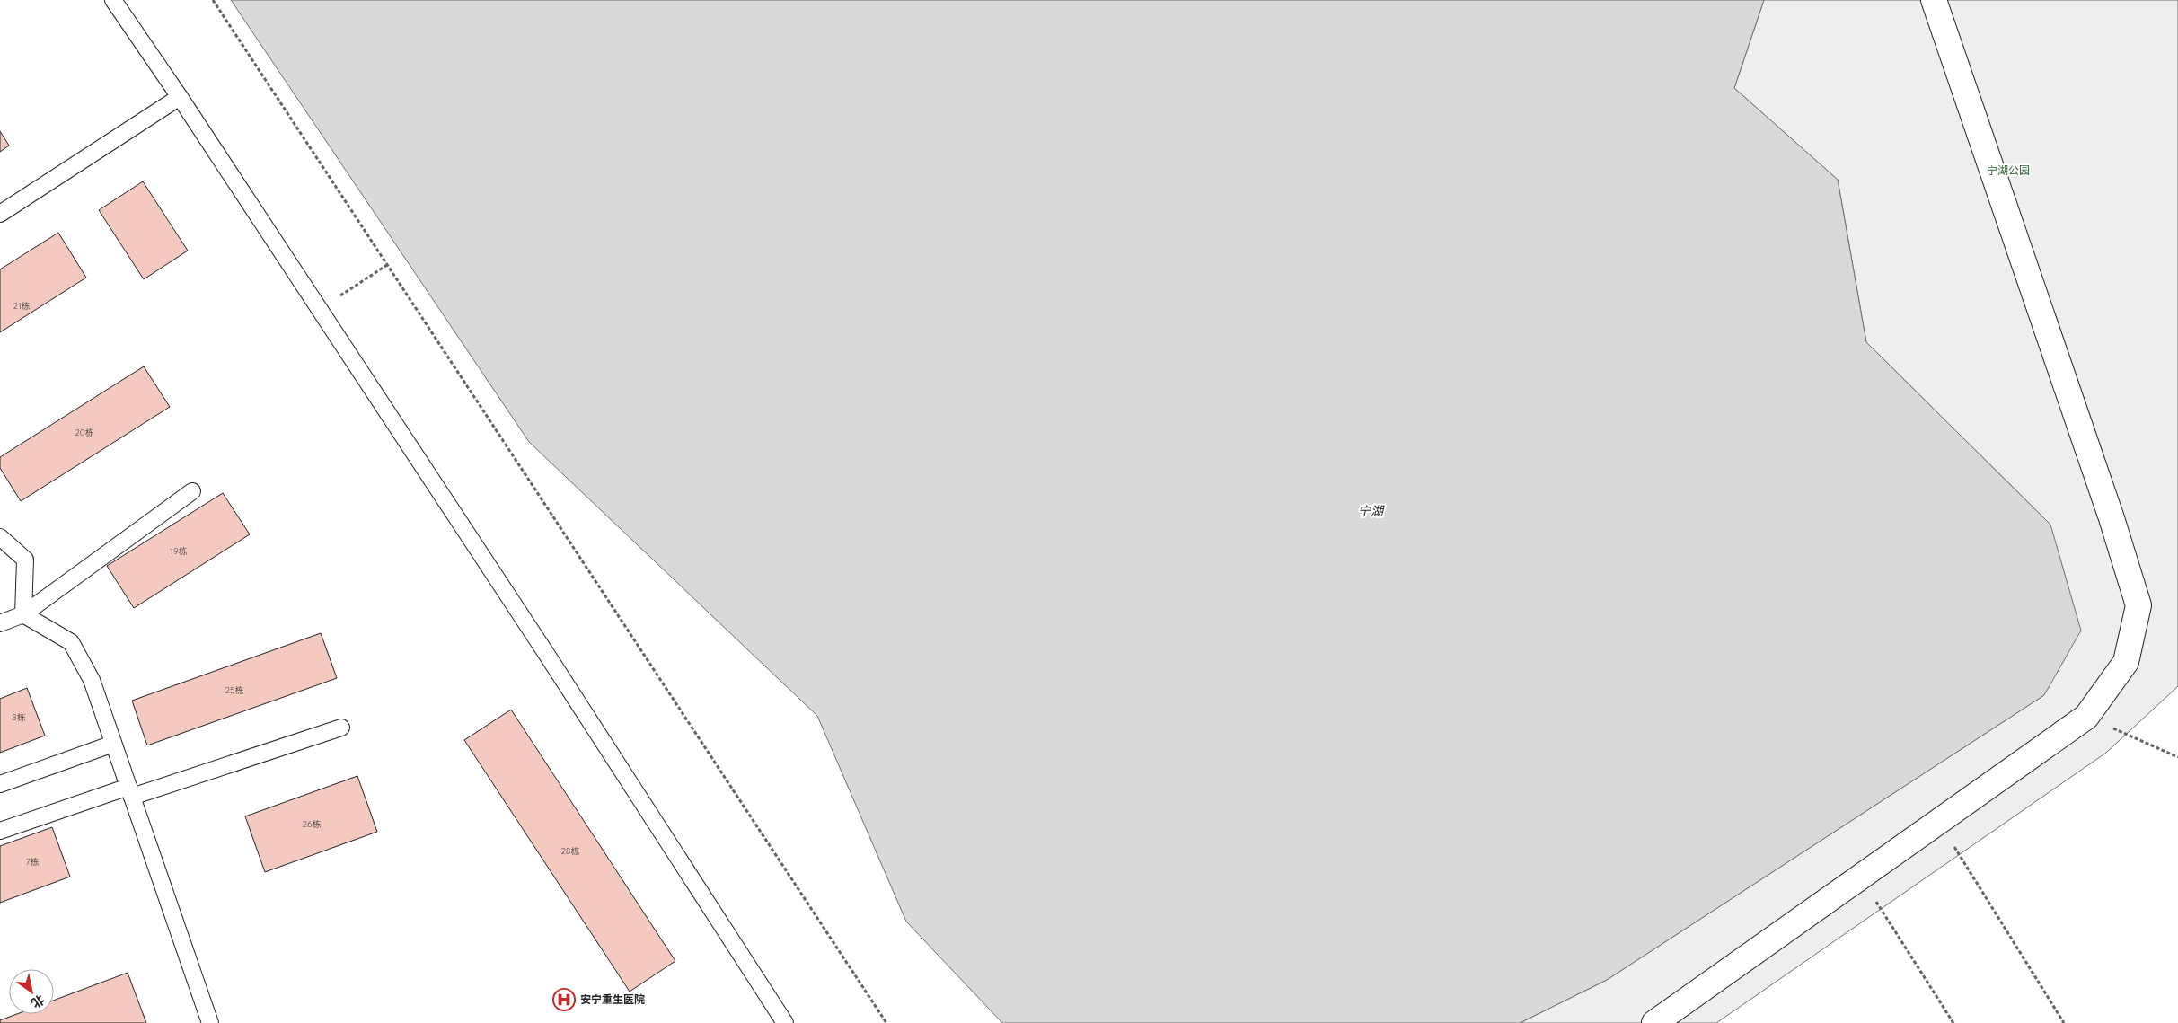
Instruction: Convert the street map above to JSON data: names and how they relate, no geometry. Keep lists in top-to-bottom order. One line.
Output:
{"water":["宁湖"],"parks":["宁湖公园"],"places":{"hospital":["安宁重生医院"]},"house_numbers":["21栋","20栋","19栋","25栋","8栋","26栋","28栋","7栋"],"north":"bottom right"}
